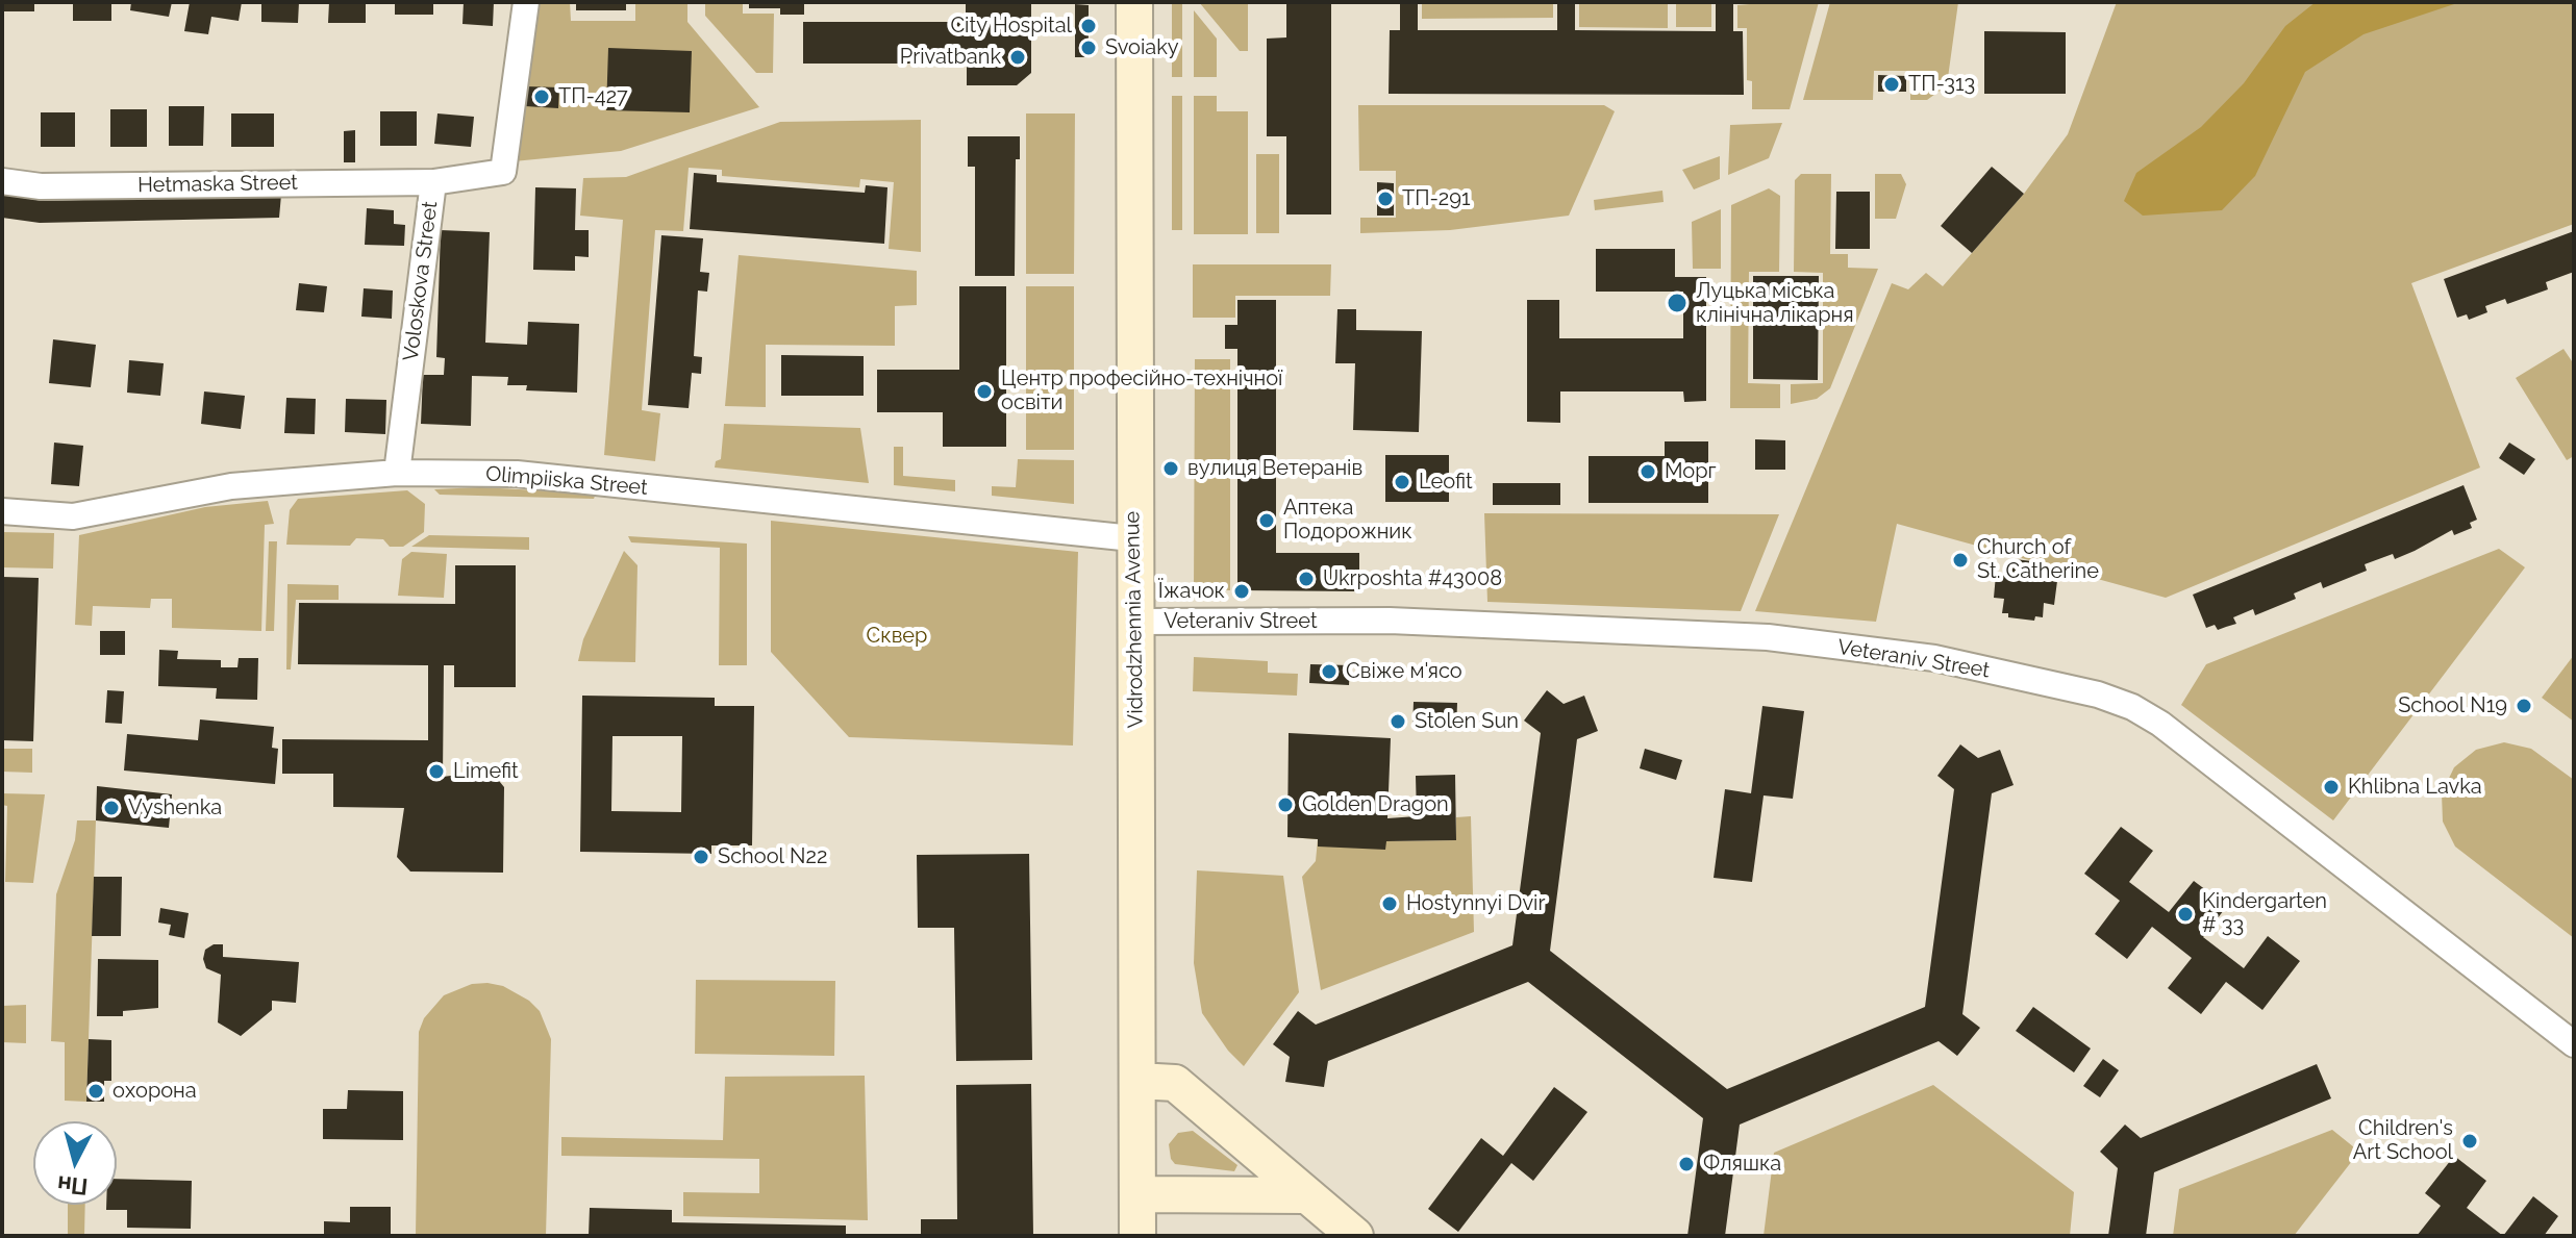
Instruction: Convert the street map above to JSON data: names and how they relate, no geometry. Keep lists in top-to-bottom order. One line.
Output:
{"streets":{"main road":["Vidrodzhennia Avenue"],"street":["Hetmaska Street","Voloskova Street","Olimpiiska Street","Veteraniv Street"]},"crossings":[["Hetmaska Street","Voloskova Street"],["Voloskova Street","Olimpiiska Street"],["Olimpiiska Street","Vidrodzhennia Avenue"],["Vidrodzhennia Avenue","Veteraniv Street"]],"parks":["Сквер"],"places":["City Hospital","Svoiaky","Privatbank","ТП-313","ТП-427","ТП-291","Луцька міська клінічна лікарня","Центр професійно-технічної освіти","вулиця Ветеранів","Морг","Leofit","Аптека Подорожник","Church of St. Catherine","Ukrposhta #43008","Їжачок","Свіже м'ясо","School N19","Stolen Sun","Limefit","Khlibna Lavka","Golden Dragon","Vyshenka","School N22","Hostynnyi Dvir","Kindergarten # 33","охорона","Children's Art School","Фляшка"],"north":"bottom"}
